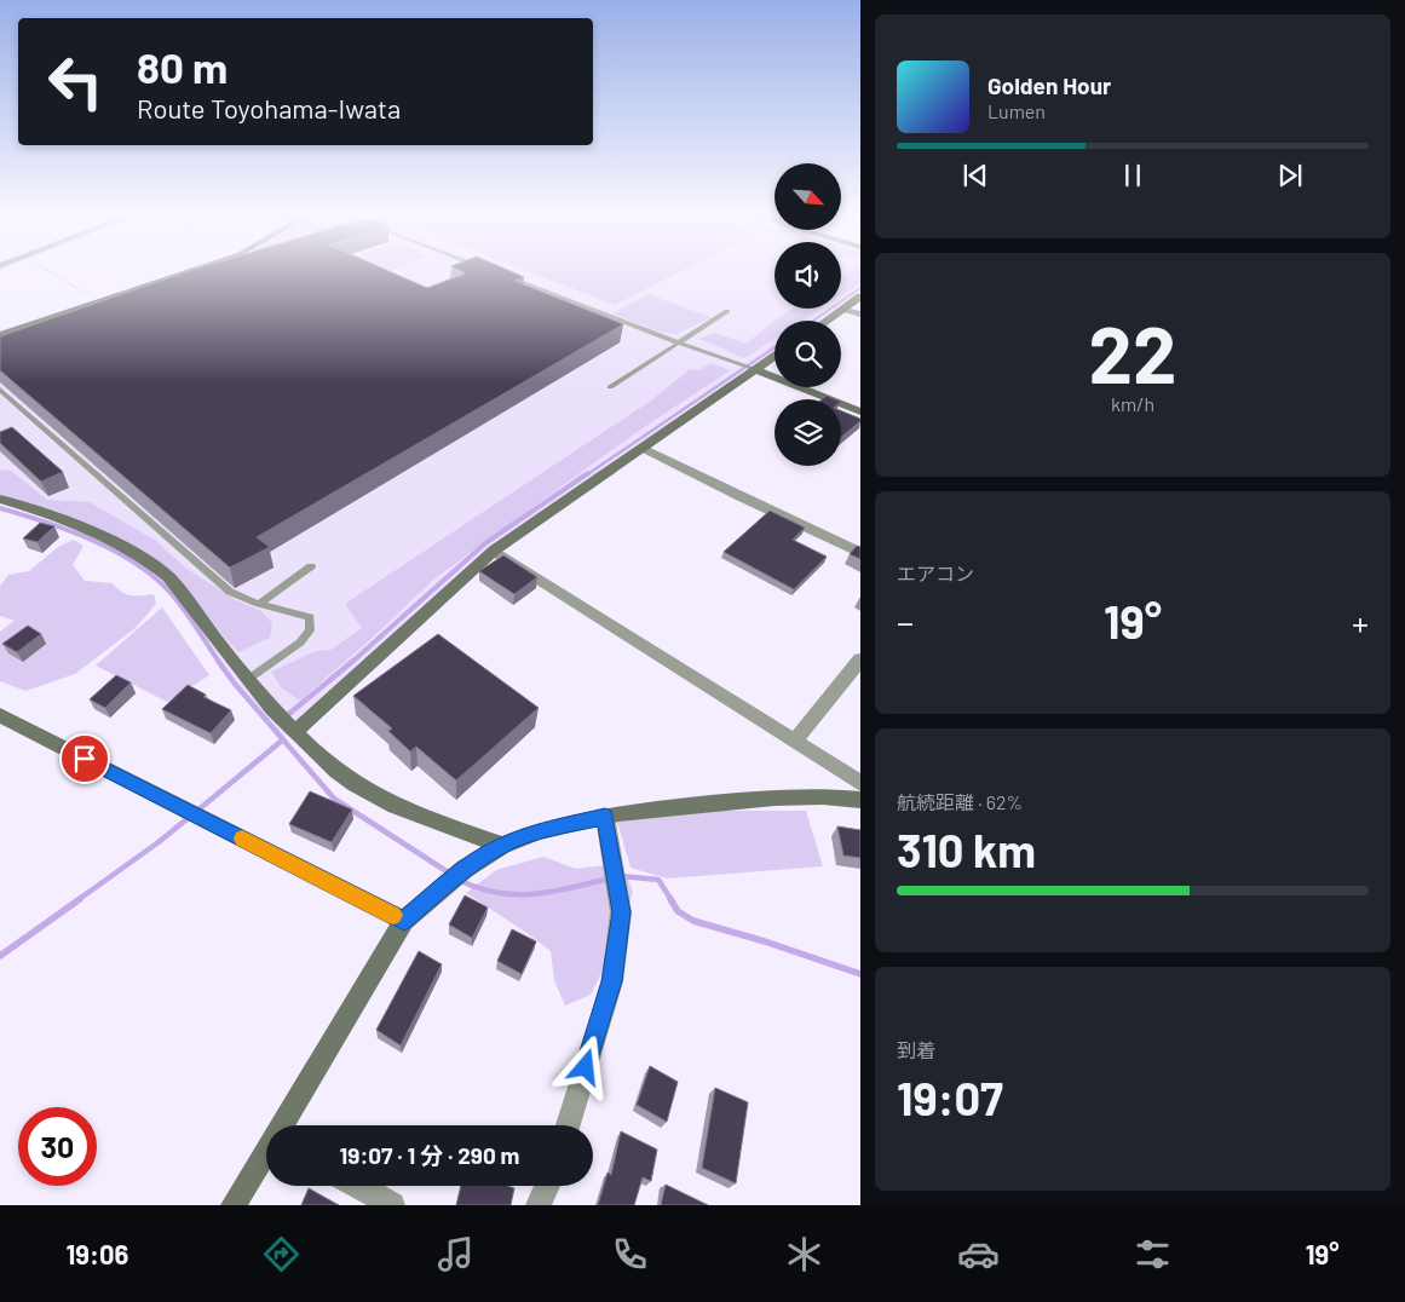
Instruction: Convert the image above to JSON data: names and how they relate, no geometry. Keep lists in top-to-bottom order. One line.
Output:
{"north":"bottom right","page":{"turn":["80 m","Route Toyohama-Iwata"],"song":["Golden Hour","Lumen"],"tile":[["22","km/h"],"エアコン",["航続距離 · 62%","310 km"],["到着","19:07"]],"heat":["−","19°","+"],"limit":"30","trip":"19:07 · 1 分 · 290 m","tabs":["19:06","19°"]}}
